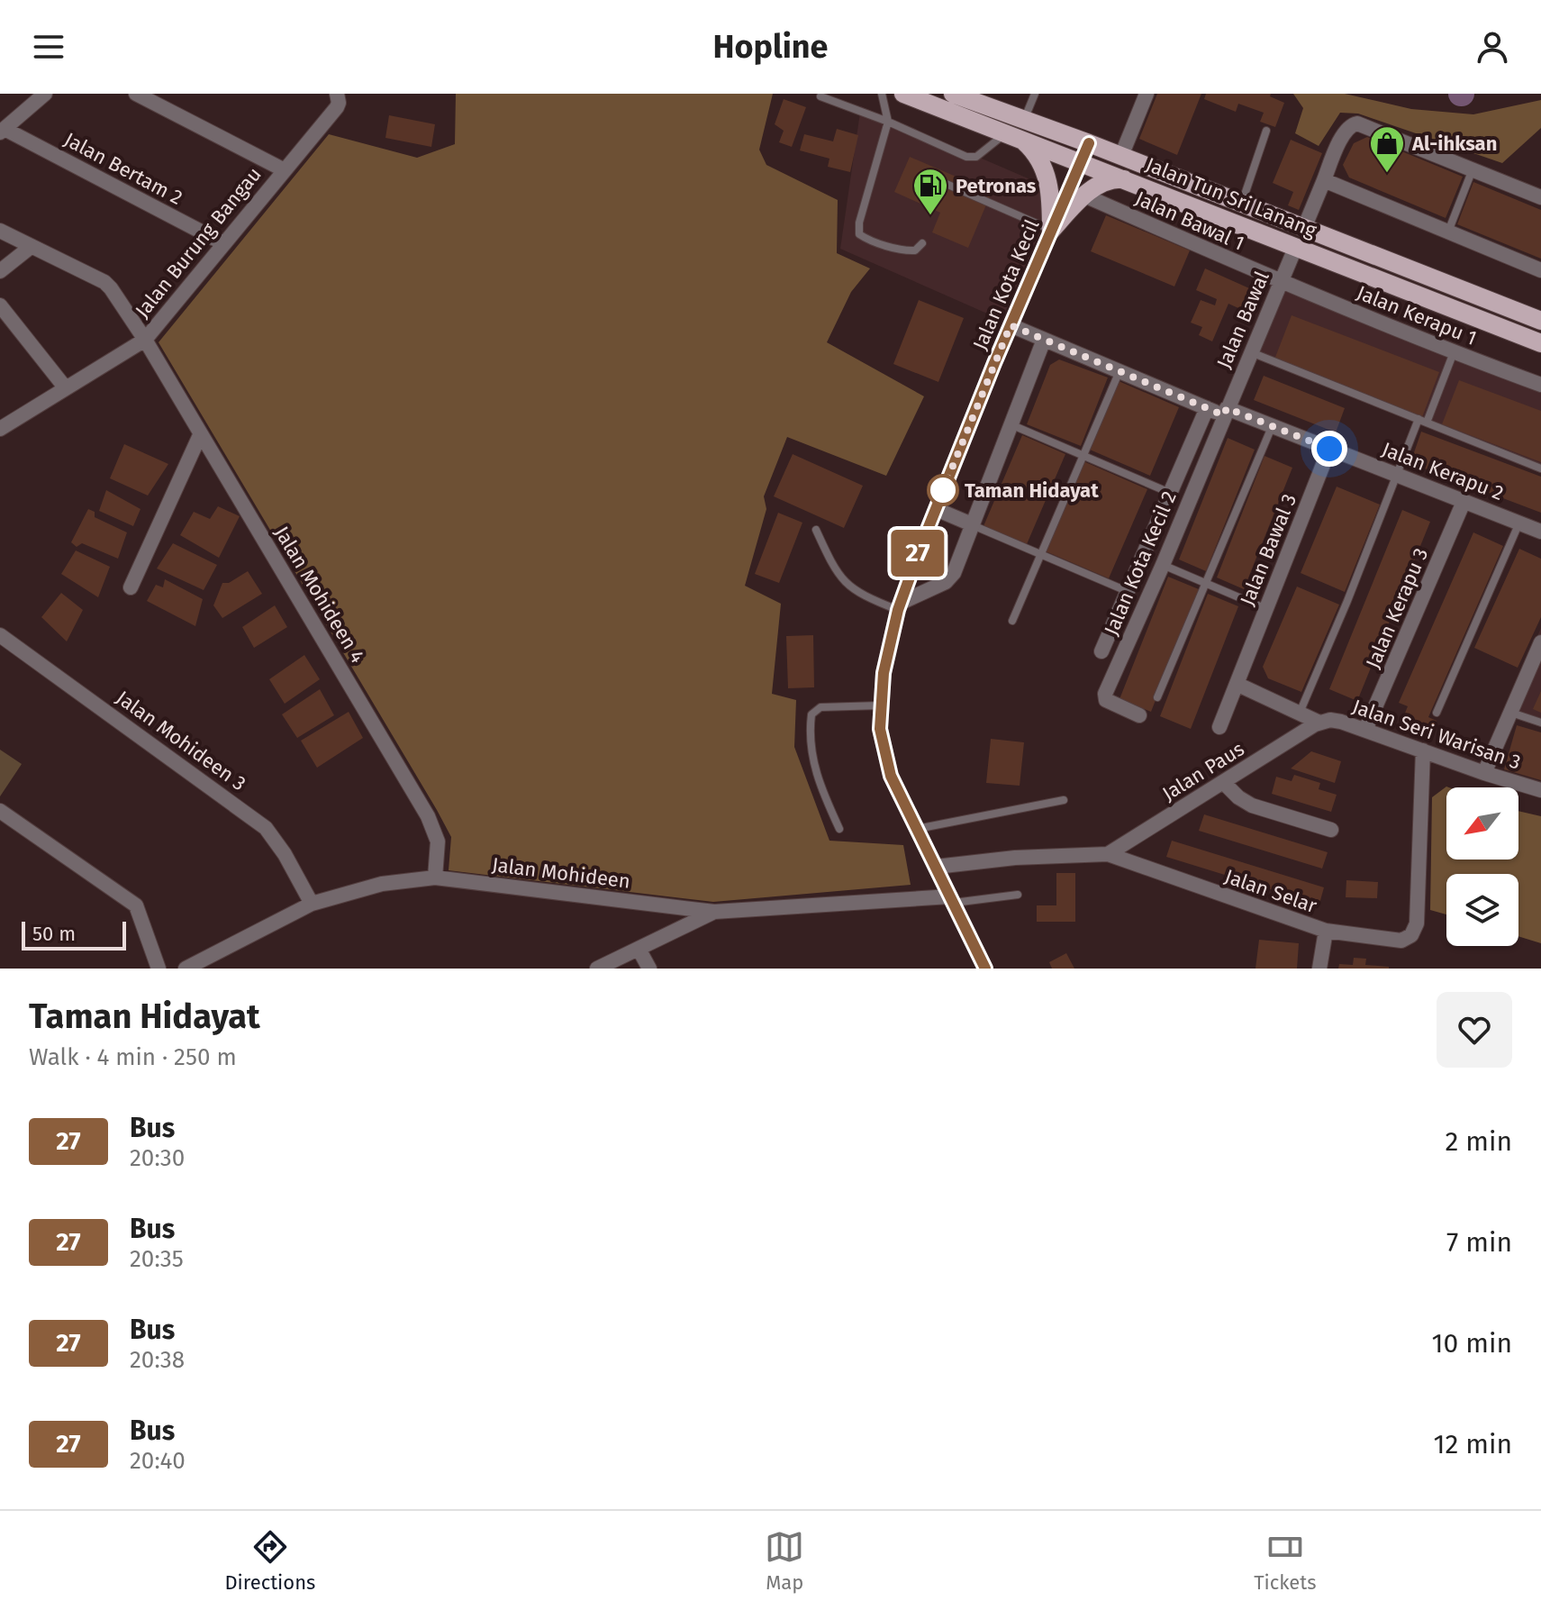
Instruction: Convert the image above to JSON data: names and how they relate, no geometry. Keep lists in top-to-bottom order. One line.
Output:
{"streets":{"main road":["Jalan Tun Sri Lanang"],"street":["Jalan Bertam 2","Jalan Bawal 1","Jalan Burung Bangau","Jalan Kota Kecil","Jalan Kerapu 1","Jalan Bawal","Jalan Kerapu 2","Jalan Bawal 3","Jalan Kota Kecil 2","Jalan Mohideen 4","Jalan Kerapu 3","Jalan Seri Warisan 3","Jalan Mohideen 3","Jalan Paus","Jalan Mohideen","Jalan Selar"]},"crossings":[["Jalan Bertam 2","Jalan Burung Bangau"],["Jalan Tun Sri Lanang","Jalan Kota Kecil"],["Jalan Tun Sri Lanang","Jalan Bawal"],["Jalan Bawal 1","Jalan Kerapu 1"],["Jalan Bawal 1","Jalan Bawal"],["Jalan Burung Bangau","Jalan Mohideen 4"],["Jalan Kota Kecil","Jalan Mohideen"],["Jalan Kota Kecil","Jalan Selar"],["Jalan Kerapu 1","Jalan Bawal"],["Jalan Bawal","Jalan Kota Kecil 2"],["Jalan Kerapu 2","Jalan Bawal 3"],["Jalan Kerapu 2","Jalan Kerapu 3"],["Jalan Mohideen 4","Jalan Mohideen"],["Jalan Kerapu 3","Jalan Seri Warisan 3"],["Jalan Seri Warisan 3","Jalan Paus"],["Jalan Seri Warisan 3","Jalan Selar"],["Jalan Mohideen 3","Jalan Mohideen"],["Jalan Paus","Jalan Selar"]],"places":{"shop":["Al-ihksan"],"fuel station":["Petronas"],"other":["Taman Hidayat"]},"lines":["bus line 27"],"scale_bar":"50 m","north":"bottom left","page":{"header":"Hopline","on_map":"27","scale":"50 m","heading":["Taman Hidayat","Walk · 4 min · 250 m"],"list":[{"mark":"27","name":"Bus","note":"20:30","value":"2 min"},{"mark":"27","name":"Bus","note":"20:35","value":"7 min"},{"mark":"27","name":"Bus","note":"20:38","value":"10 min"},{"mark":"27","name":"Bus","note":"20:40","value":"12 min"}],"tabs":["Directions","Map","Tickets"]}}
